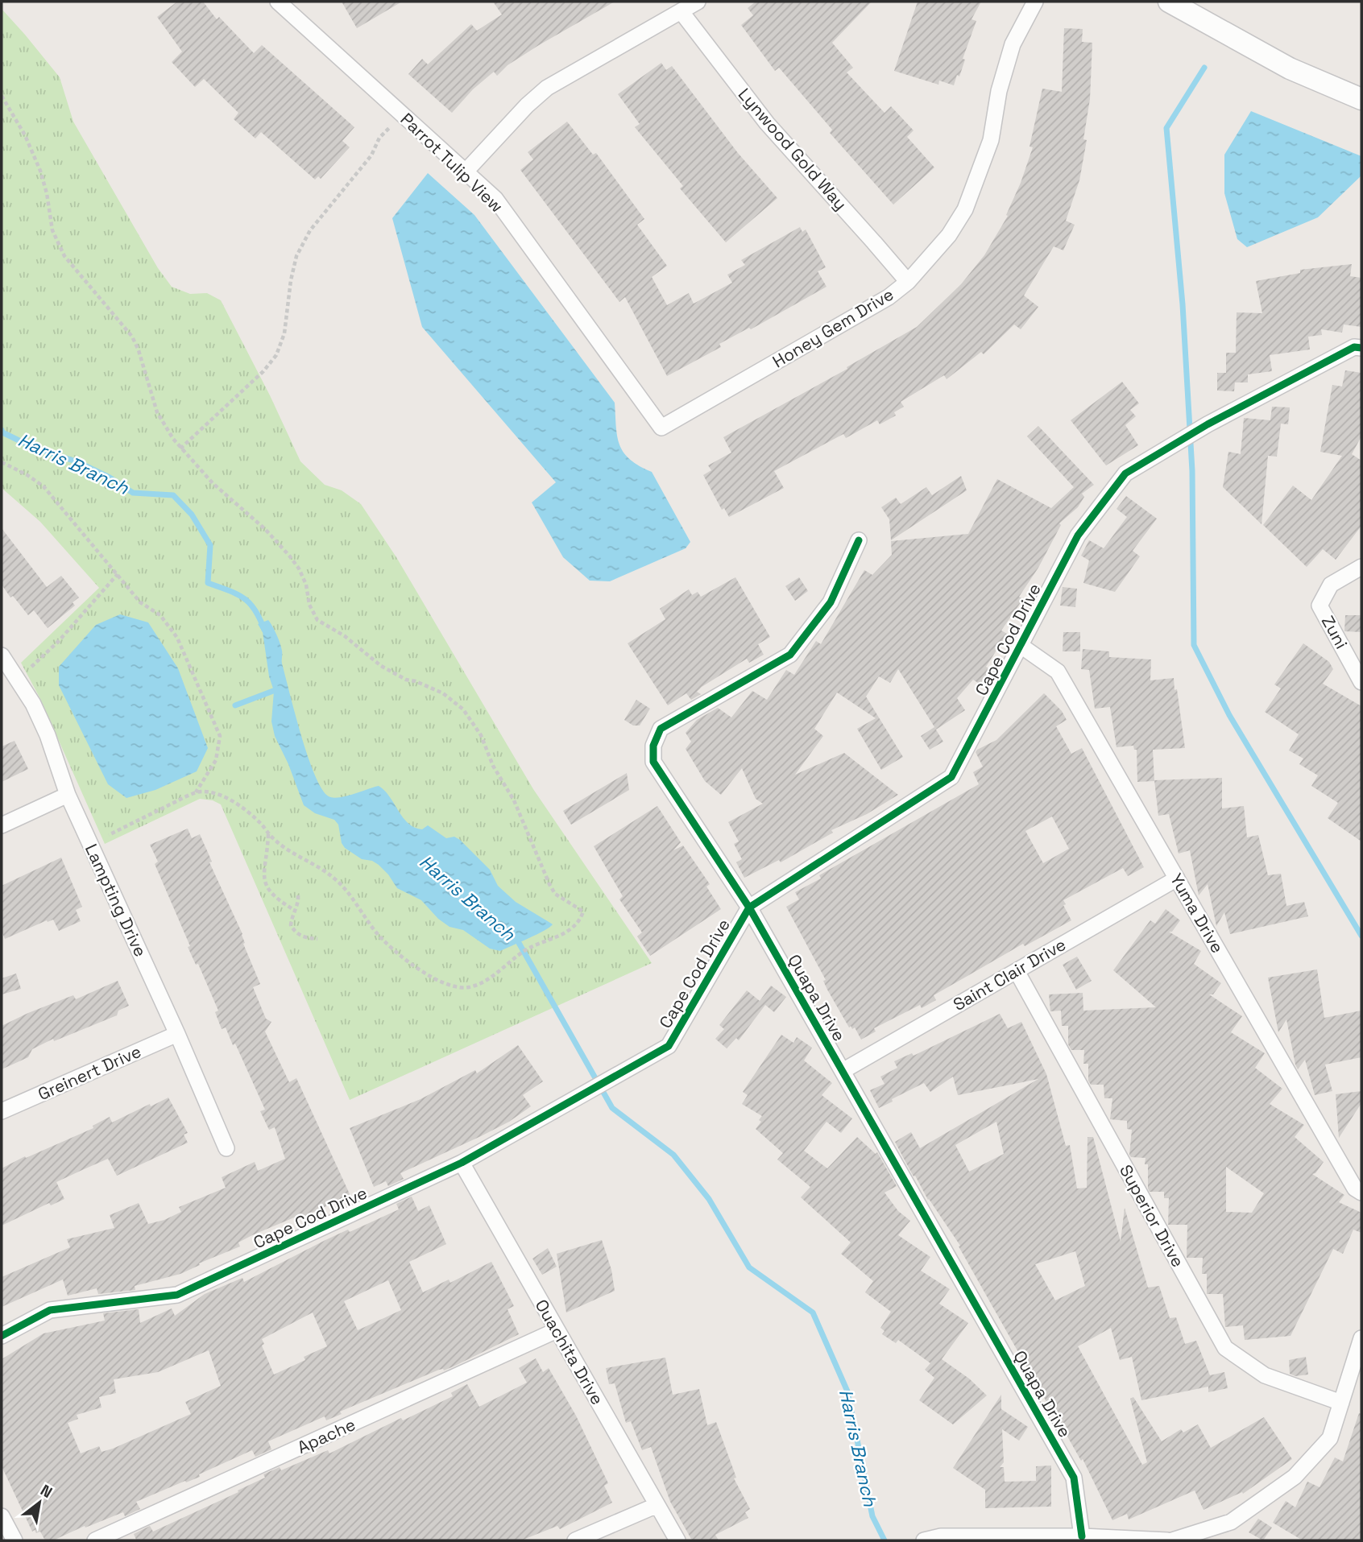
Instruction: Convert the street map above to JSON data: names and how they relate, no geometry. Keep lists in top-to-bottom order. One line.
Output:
{"streets":{"street":["Lynwood Gold Way","Parrot Tulip View","Honey Gem Drive","Zuni","Cape Cod Drive","Lampting Drive","Yuma Drive","Saint Clair Drive","Quapa Drive","Greinert Drive","Superior Drive","Ouachita Drive","Apache"]},"crossings":[["Lynwood Gold Way","Honey Gem Drive"],["Parrot Tulip View","Honey Gem Drive"],["Cape Cod Drive","Yuma Drive"],["Cape Cod Drive","Quapa Drive"],["Cape Cod Drive","Ouachita Drive"],["Lampting Drive","Greinert Drive"],["Yuma Drive","Saint Clair Drive"],["Saint Clair Drive","Quapa Drive"],["Saint Clair Drive","Superior Drive"],["Ouachita Drive","Apache"]],"water":["Harris Branch"],"north":"top right"}
